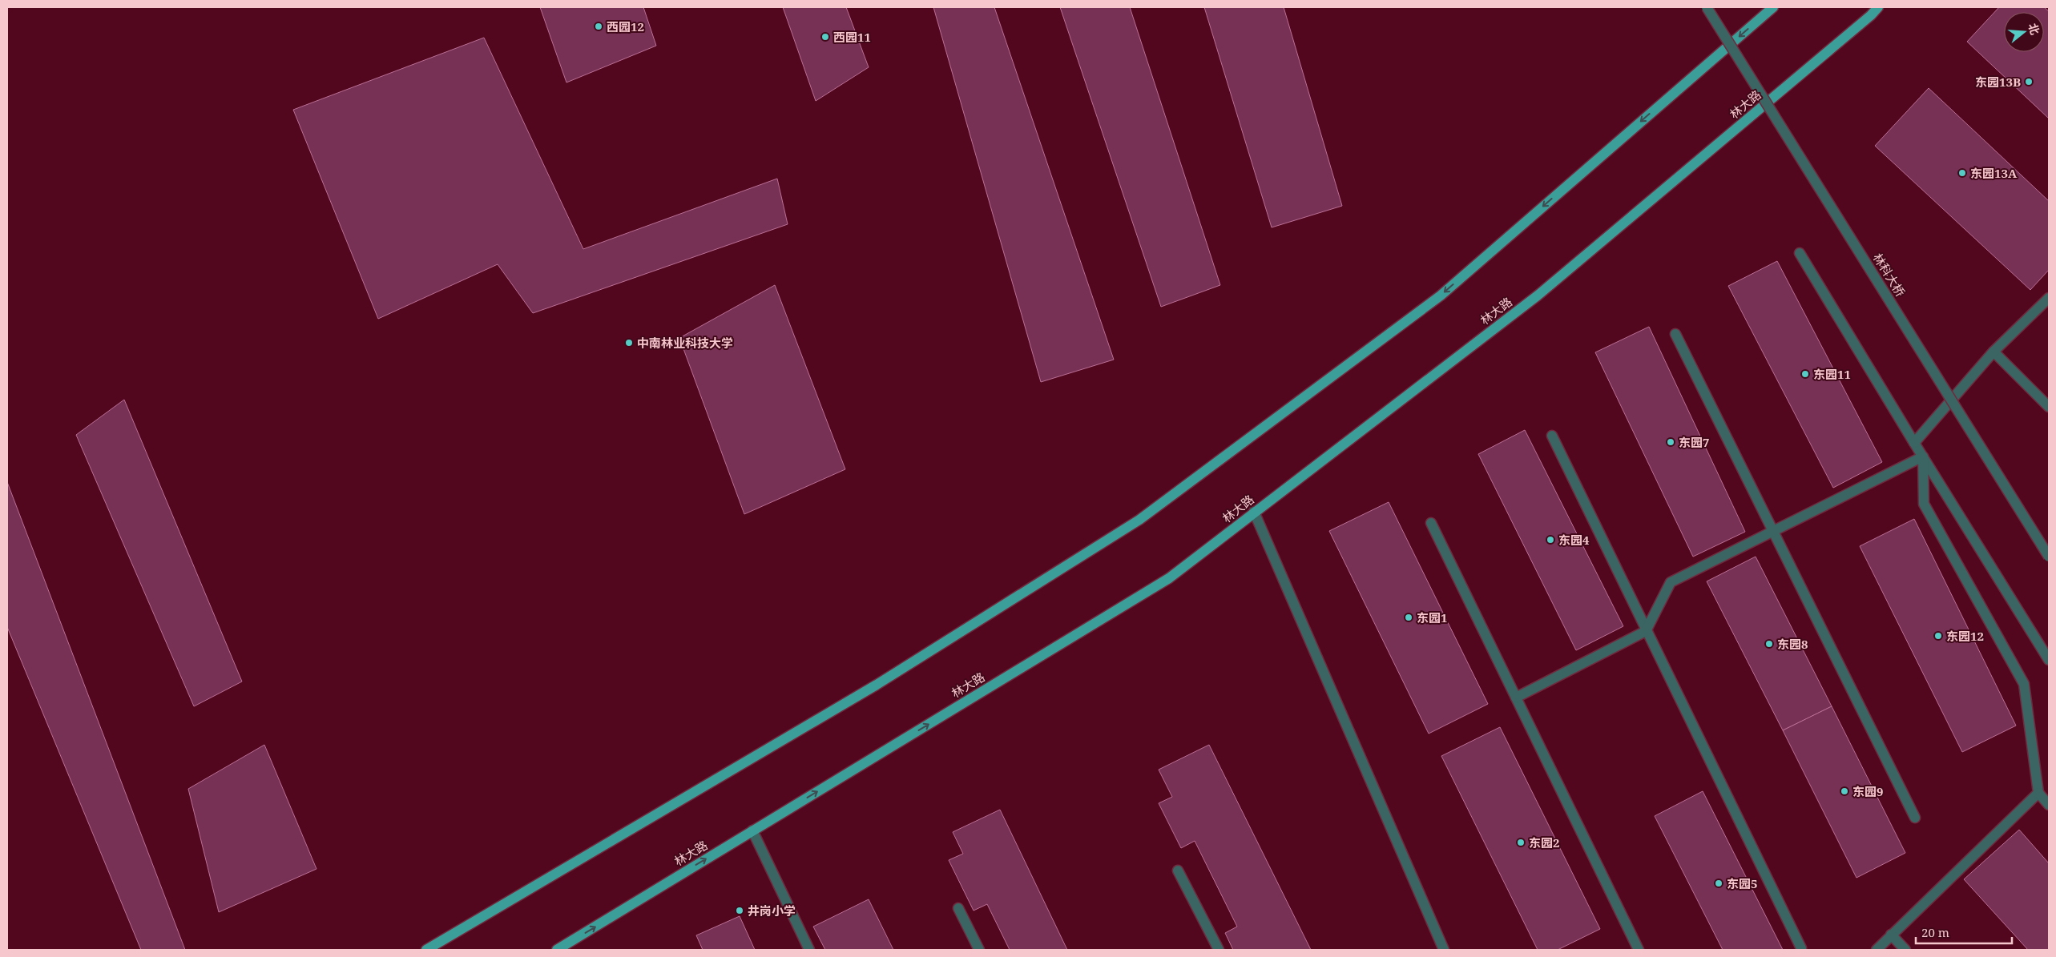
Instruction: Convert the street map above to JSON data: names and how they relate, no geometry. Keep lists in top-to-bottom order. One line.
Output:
{"streets":{"main road":["林大路"],"street":["林科大桥"]},"places":["西园12","西园11","东园13B","东园13A","中南林业科技大学","东园11","东园7","东园4","东园1","东园12","东园8","东园9","东园2","东园5","井岗小学"],"scale_bar":"20 m","north":"right"}
